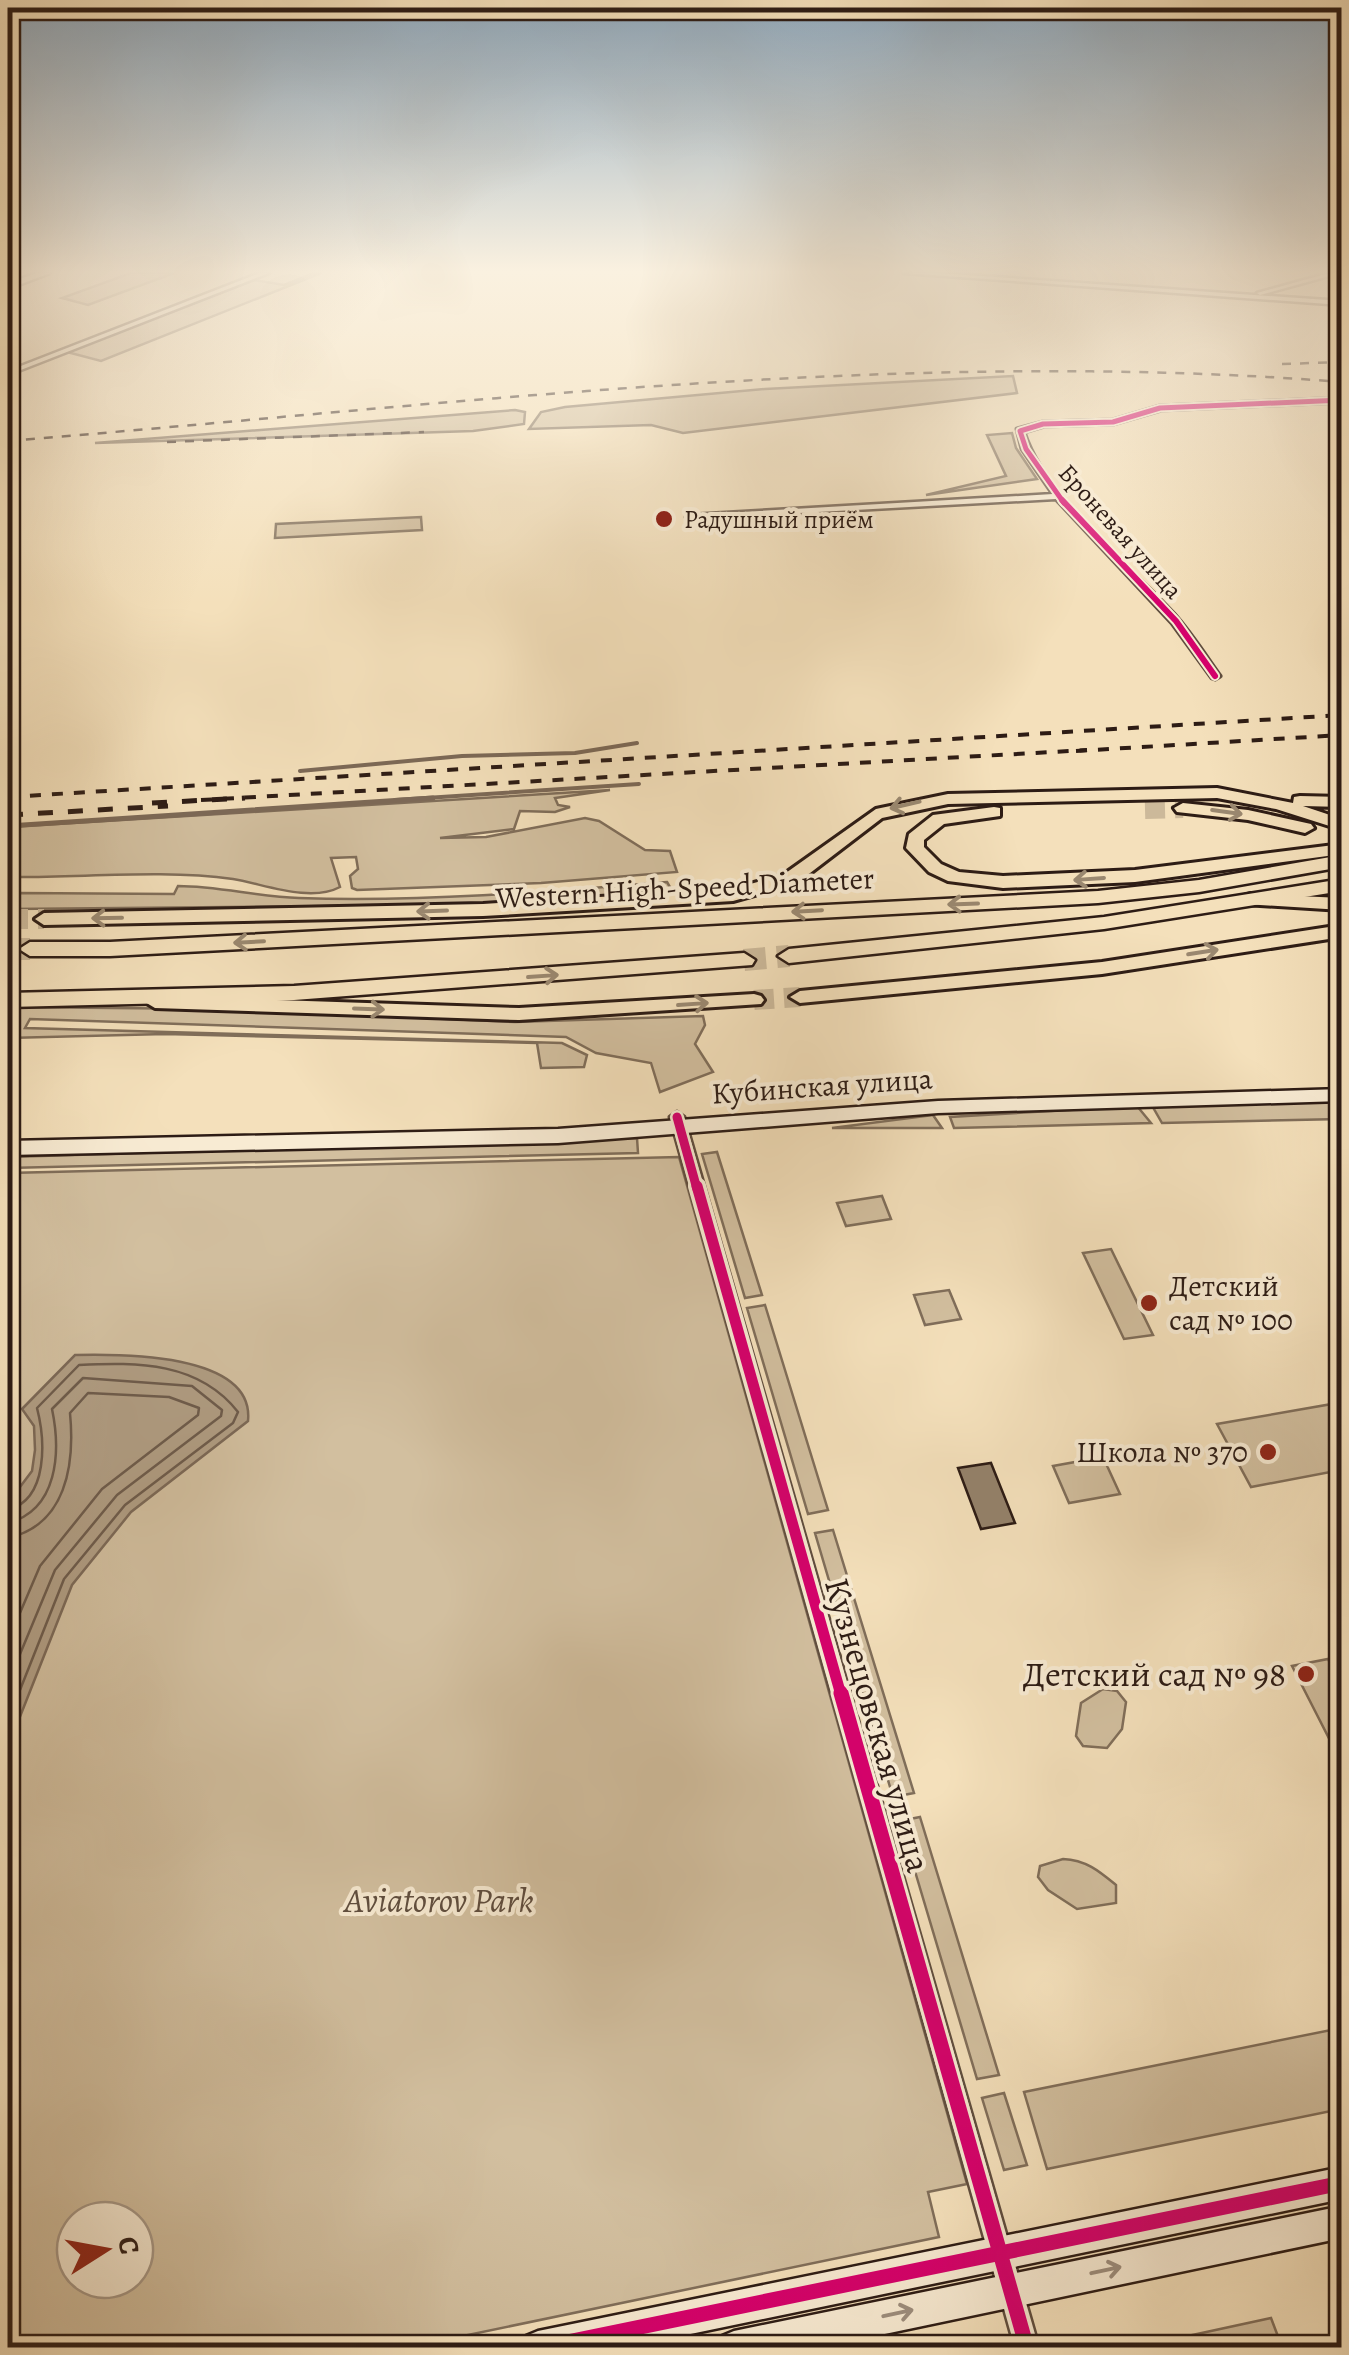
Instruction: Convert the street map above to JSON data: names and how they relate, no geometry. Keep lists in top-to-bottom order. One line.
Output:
{"streets":{"highway":["Western High-Speed Diameter"],"main road":["Кубинская улица"],"street":["Броневая улица","Кузнецовская улица"]},"crossings":[["Кубинская улица","Кузнецовская улица"]],"parks":["Aviatorov Park"],"places":["Радушный приём","Детский сад № 100","Школа № 370","Детский сад № 98"],"north":"right"}
